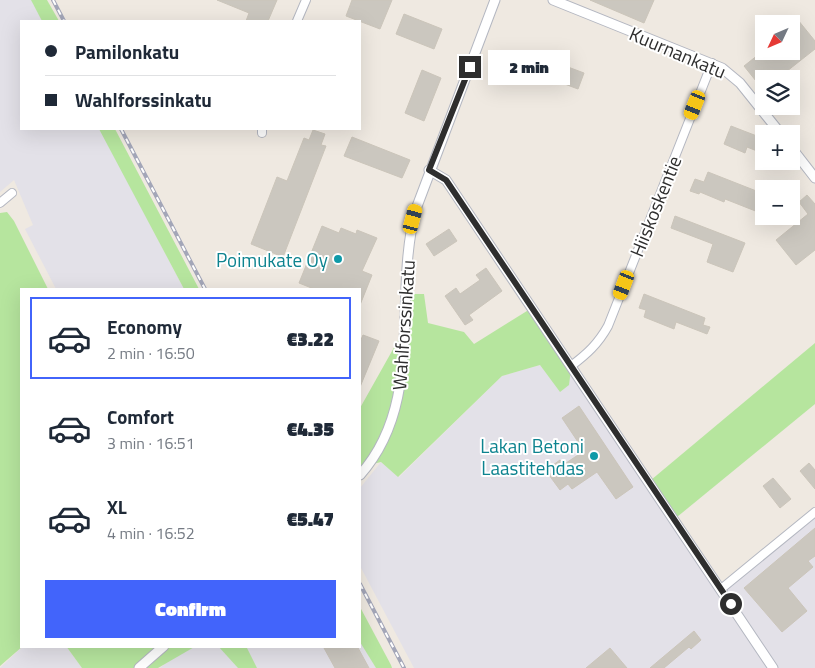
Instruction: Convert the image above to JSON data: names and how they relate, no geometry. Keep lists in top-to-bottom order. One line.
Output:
{"streets":{"street":["Kuurnankatu","Hiiskoskentie","Wahlforssinkatu"]},"crossings":[["Kuurnankatu","Hiiskoskentie"]],"places":["Poimukate Oy","Lakan Betoni Laastitehdas"],"north":"bottom left","page":{"map_buttons":["+","−"],"banner":["Pamilonkatu","Wahlforssinkatu"],"bubble":"2 min","list":[{"name":"Economy","note":"2 min · 16:50","value":"€3.22"},{"name":"Comfort","note":"3 min · 16:51","value":"€4.35"},{"name":"XL","note":"4 min · 16:52","value":"€5.47"}],"buttons":"Confirm"}}
